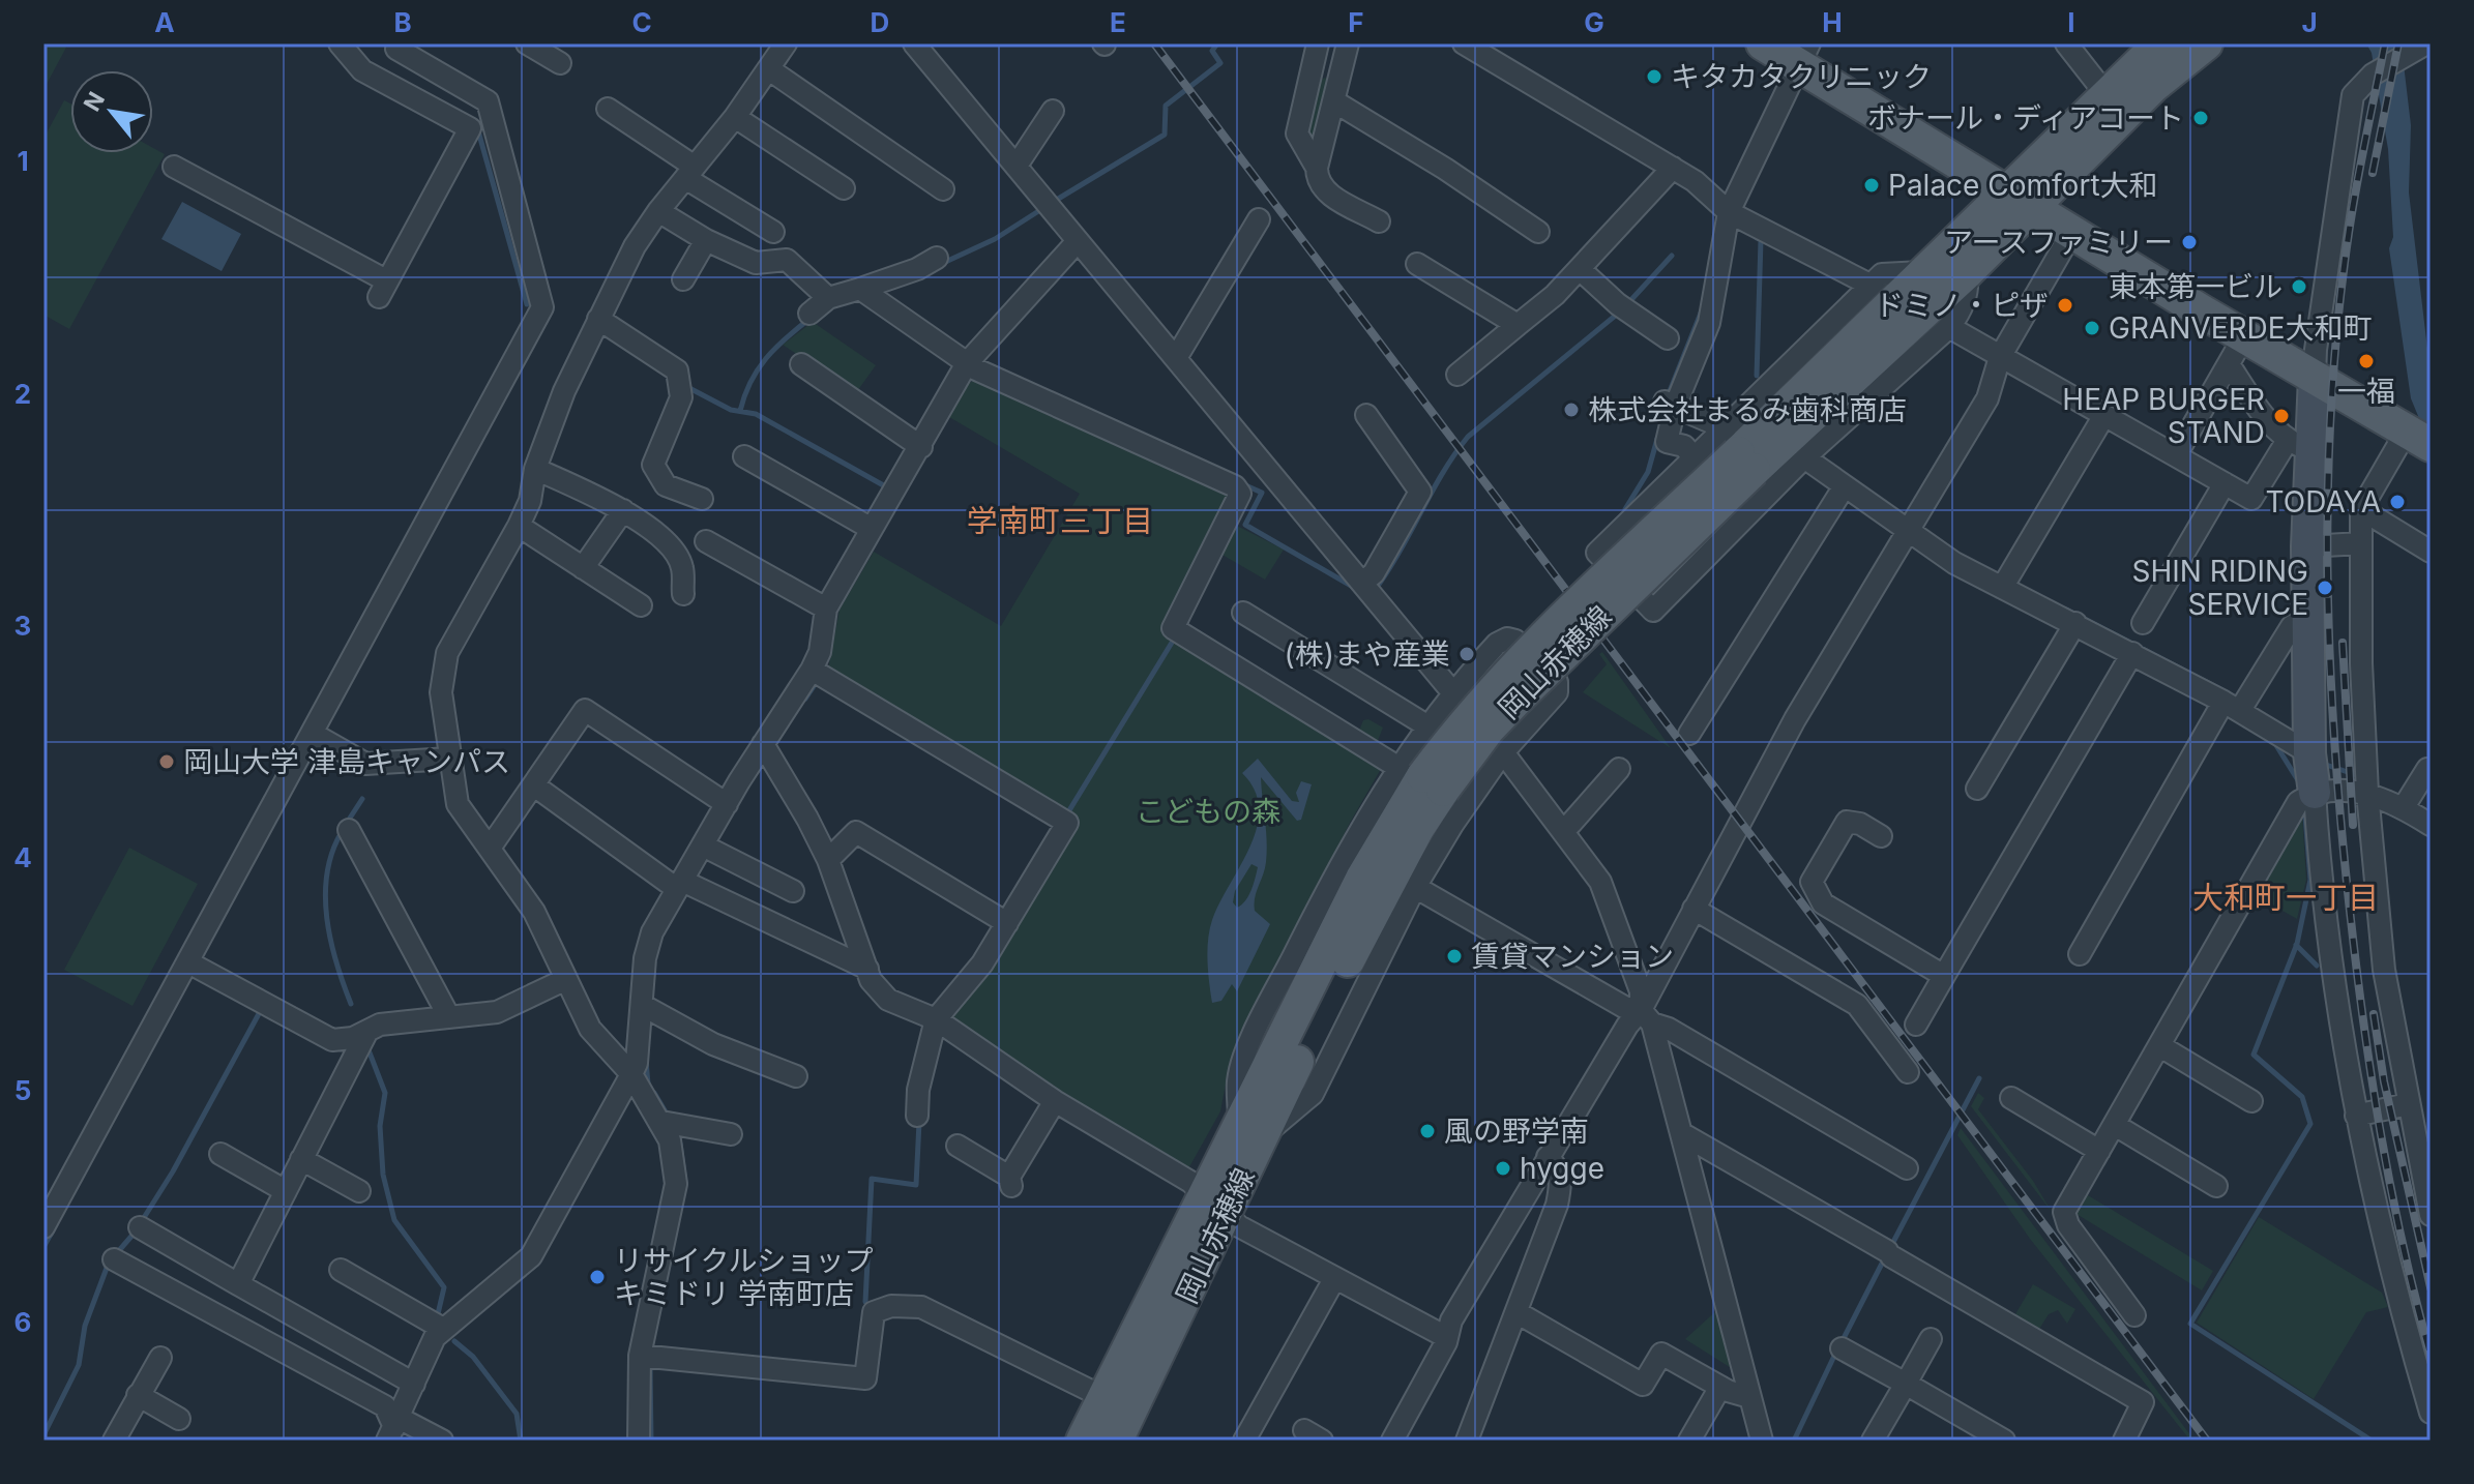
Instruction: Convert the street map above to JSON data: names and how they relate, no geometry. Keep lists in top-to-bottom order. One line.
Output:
{"streets":{"main road":["岡山赤穂線"]},"districts":["学南町三丁目","大和町一丁目"],"parks":["こどもの森"],"places":["キタカタクリニック","ボナール・ディアコート","Palace Comfort大和","アースファミリー","東本第一ビル","ドミノ・ピザ","GRANVERDE大和町","一福","株式会社まるみ歯科商店","HEAP BURGER STAND","TODAYA","SHIN RIDING SERVICE","(株)まや産業","岡山大学 津島キャンパス","賃貸マンション","風の野学南","hygge","リサイクルショップ キミドリ 学南町店"],"north":"top left","grid":{"columns":["A","B","C","D","E","F","G","H","I","J"],"rows":["1","2","3","4","5","6"]}}
